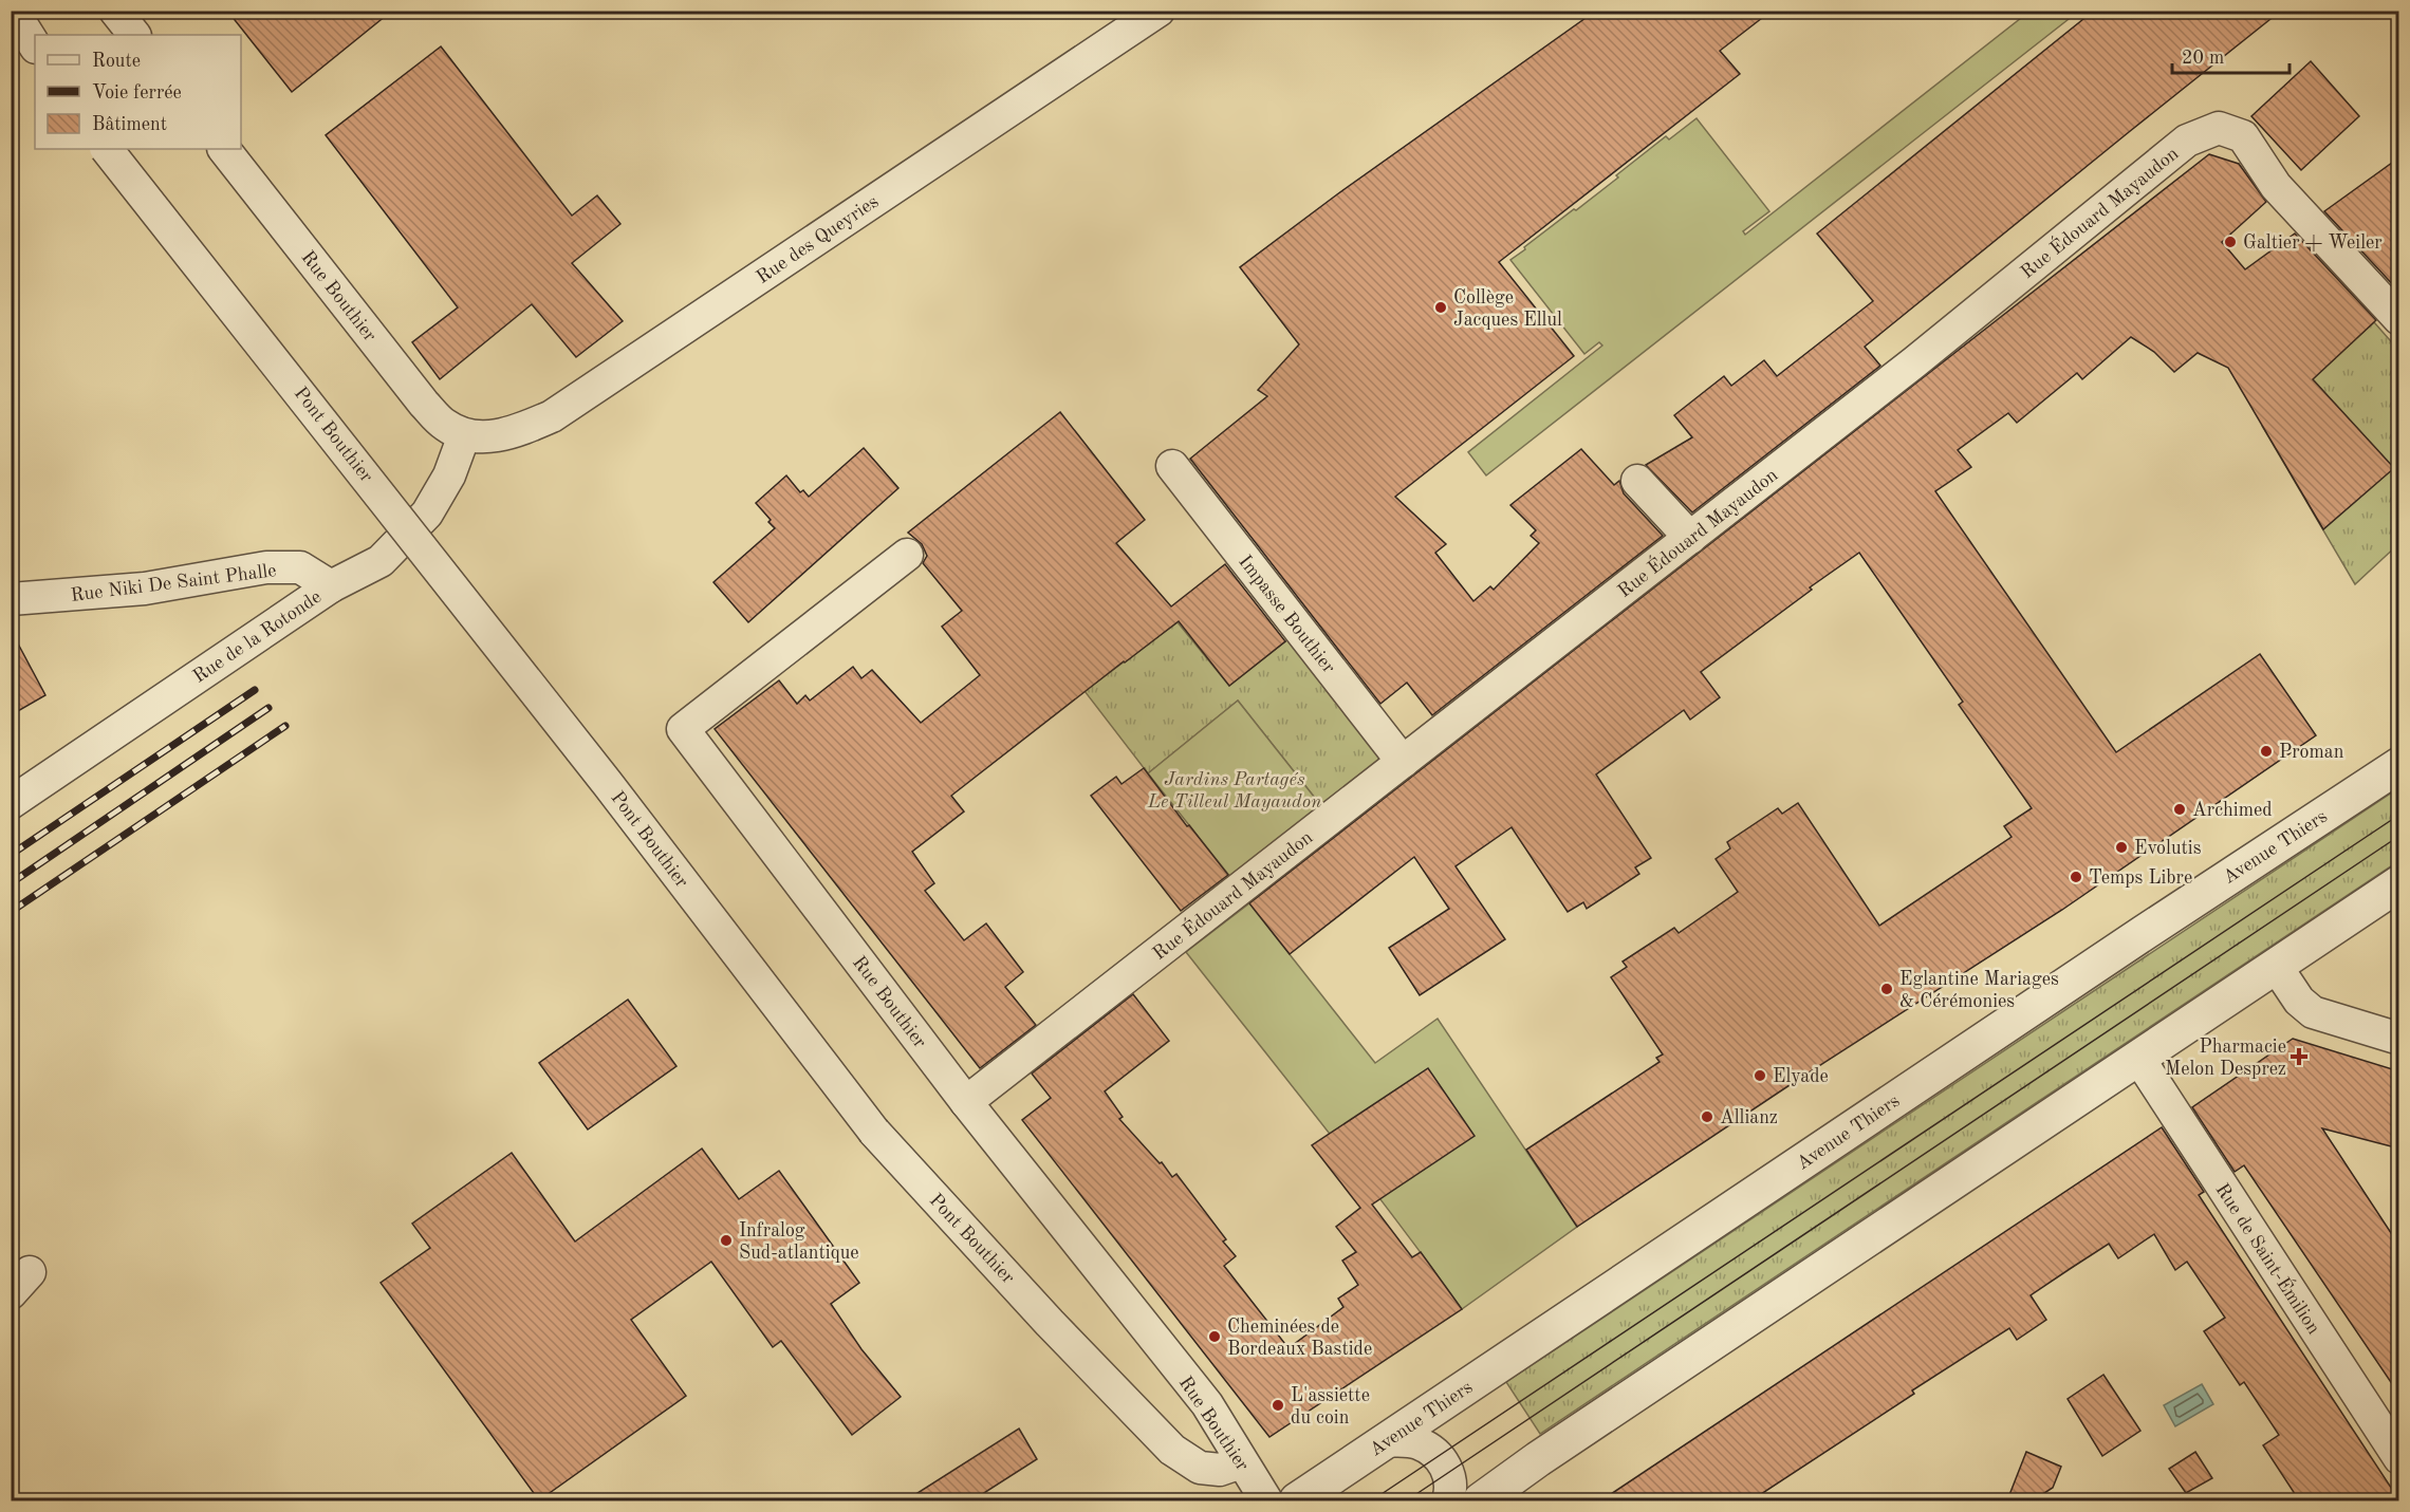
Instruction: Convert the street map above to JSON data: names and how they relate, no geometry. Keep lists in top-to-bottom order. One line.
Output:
{"streets":{"street":["Rue Édouard Mayaudon","Rue des Queyries","Rue Bouthier","Pont Bouthier","Rue Niki De Saint Phalle","Impasse Bouthier","Rue de la Rotonde","Avenue Thiers","Rue de Saint-Émilion"]},"crossings":[["Rue Édouard Mayaudon","Rue Bouthier"],["Rue Édouard Mayaudon","Impasse Bouthier"],["Rue des Queyries","Rue Bouthier"],["Rue des Queyries","Rue de la Rotonde"],["Rue Bouthier","Pont Bouthier"],["Rue Bouthier","Rue de la Rotonde"],["Rue Niki De Saint Phalle","Rue de la Rotonde"]],"parks":["Jardins Partagés Le Tilleul Mayaudon"],"places":{"other":["Galtier + Weiler","Collège Jacques Ellul","Proman","Archimed","Evolutis","Temps Libre","Eglantine Mariages & Cérémonies","Elyade","Allianz","Infralog Sud-atlantique","Cheminées de Bordeaux Bastide","L'assiette du coin"],"health":["Pharmacie Melon Desprez"]},"legend":["Route","Voie ferrée","Bâtiment"],"scale_bar":"20 m"}
